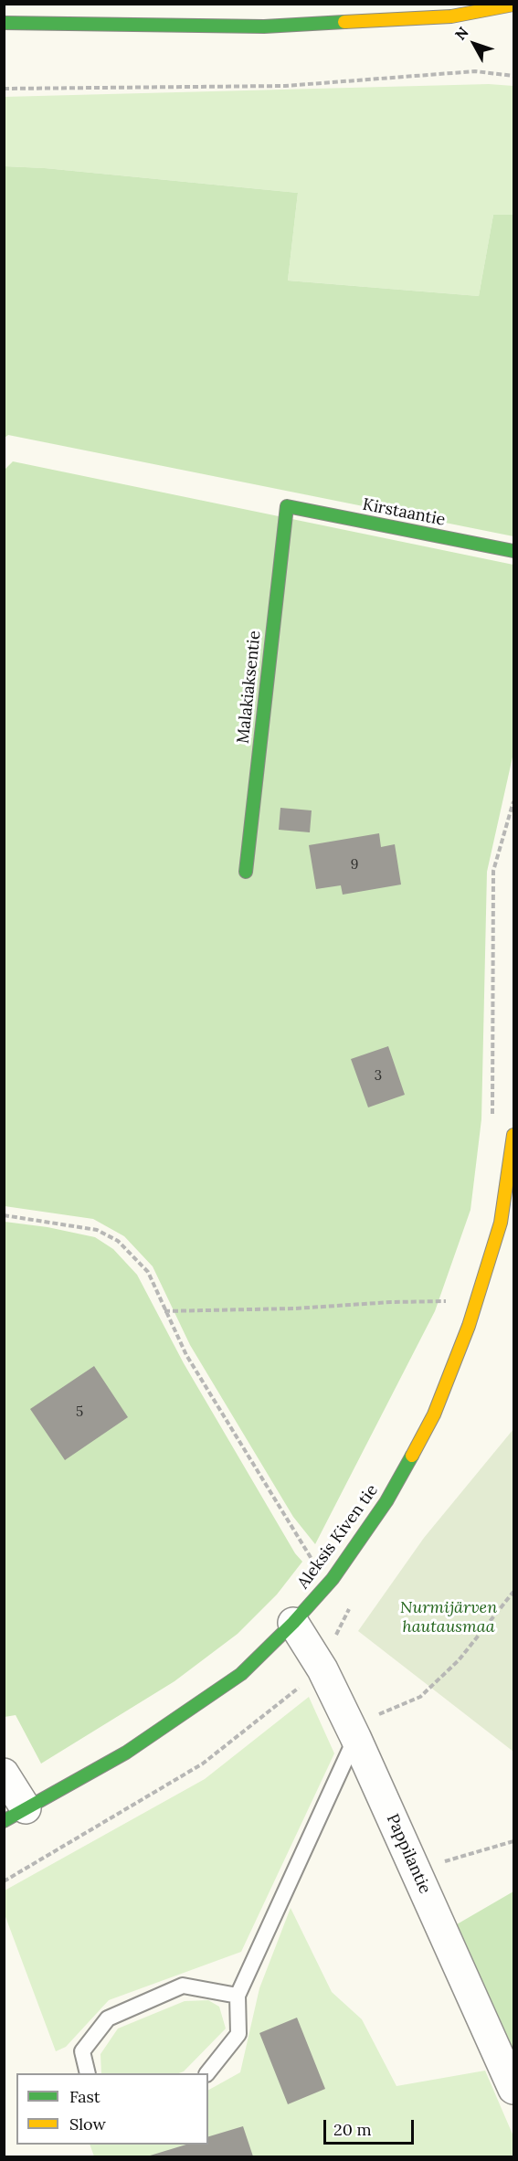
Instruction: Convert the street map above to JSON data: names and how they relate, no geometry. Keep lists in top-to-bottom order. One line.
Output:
{"streets":{"street":["Kirstaantie","Malakiaksentie","Aleksis Kiven tie","Pappilantie"]},"crossings":[["Kirstaantie","Malakiaksentie"],["Aleksis Kiven tie","Pappilantie"]],"parks":["Nurmijärven hautausmaa"],"house_numbers":["9","3","5"],"legend":["Fast","Slow"],"scale_bar":"20 m","north":"top left"}
